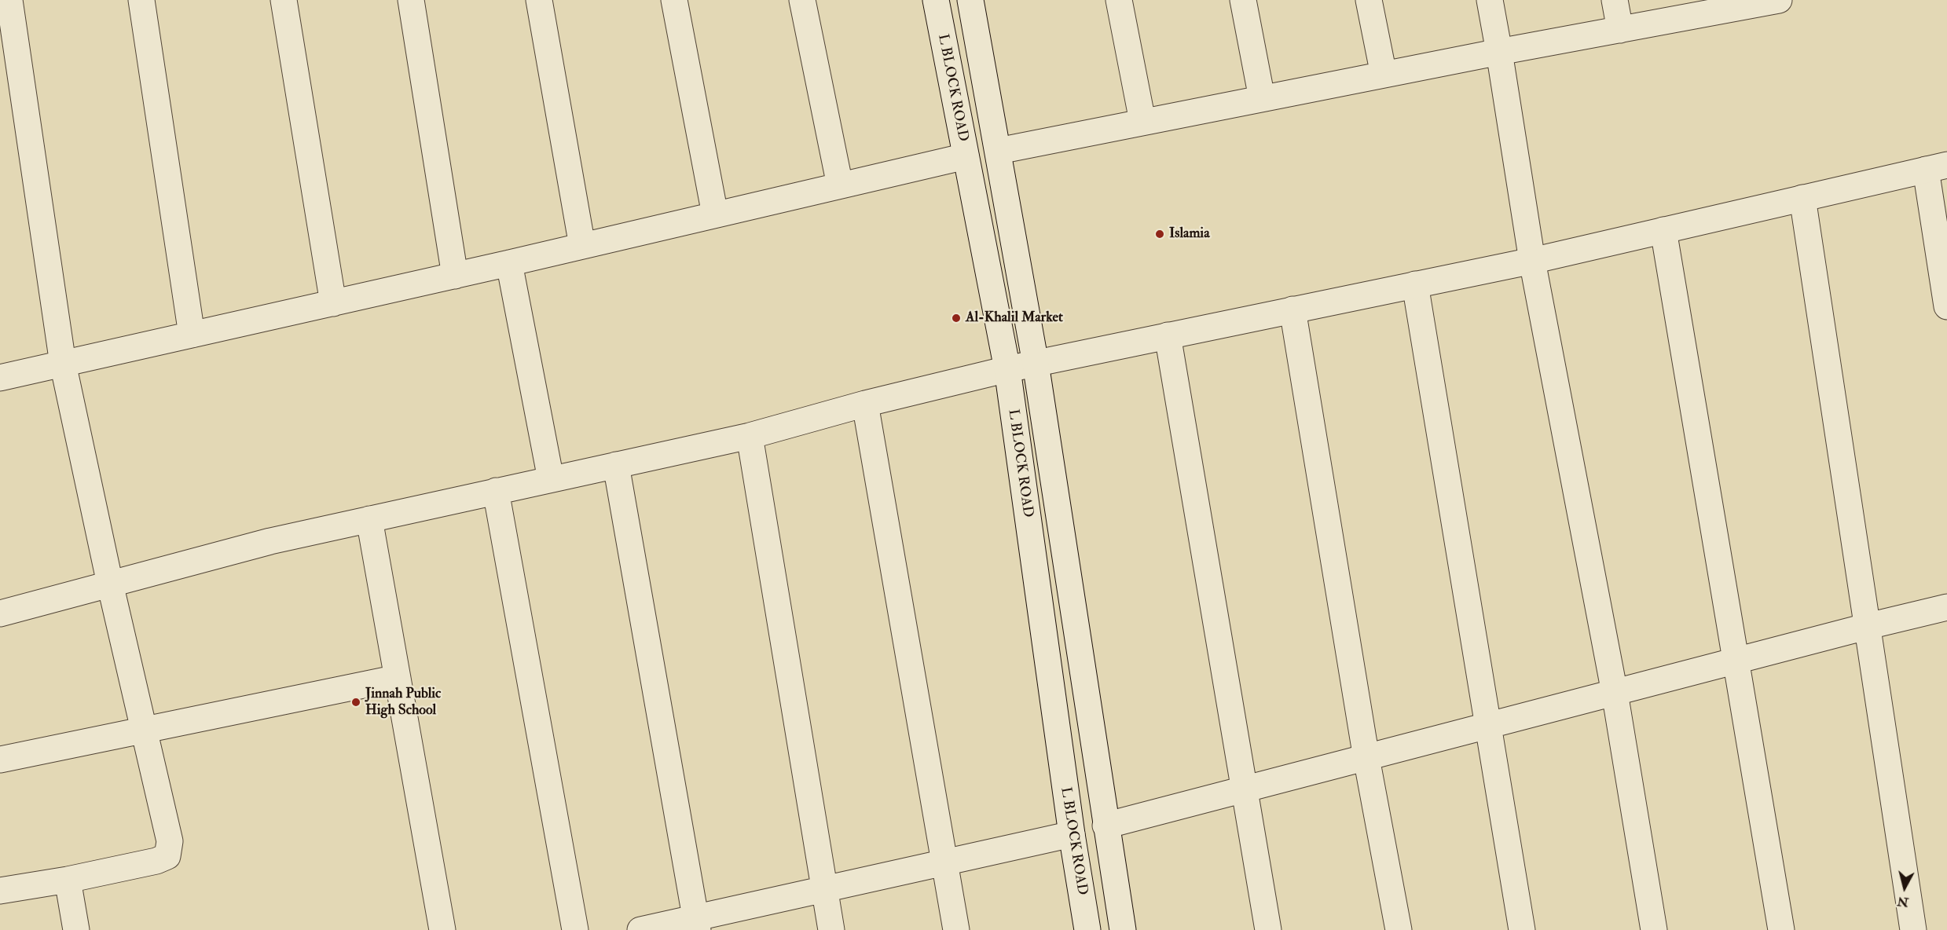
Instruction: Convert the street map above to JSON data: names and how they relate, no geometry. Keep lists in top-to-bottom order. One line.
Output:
{"streets":{"street":["L BLOCK ROAD"]},"places":["Islamia","Al-Khalil Market","Jinnah Public High School"],"north":"bottom"}
